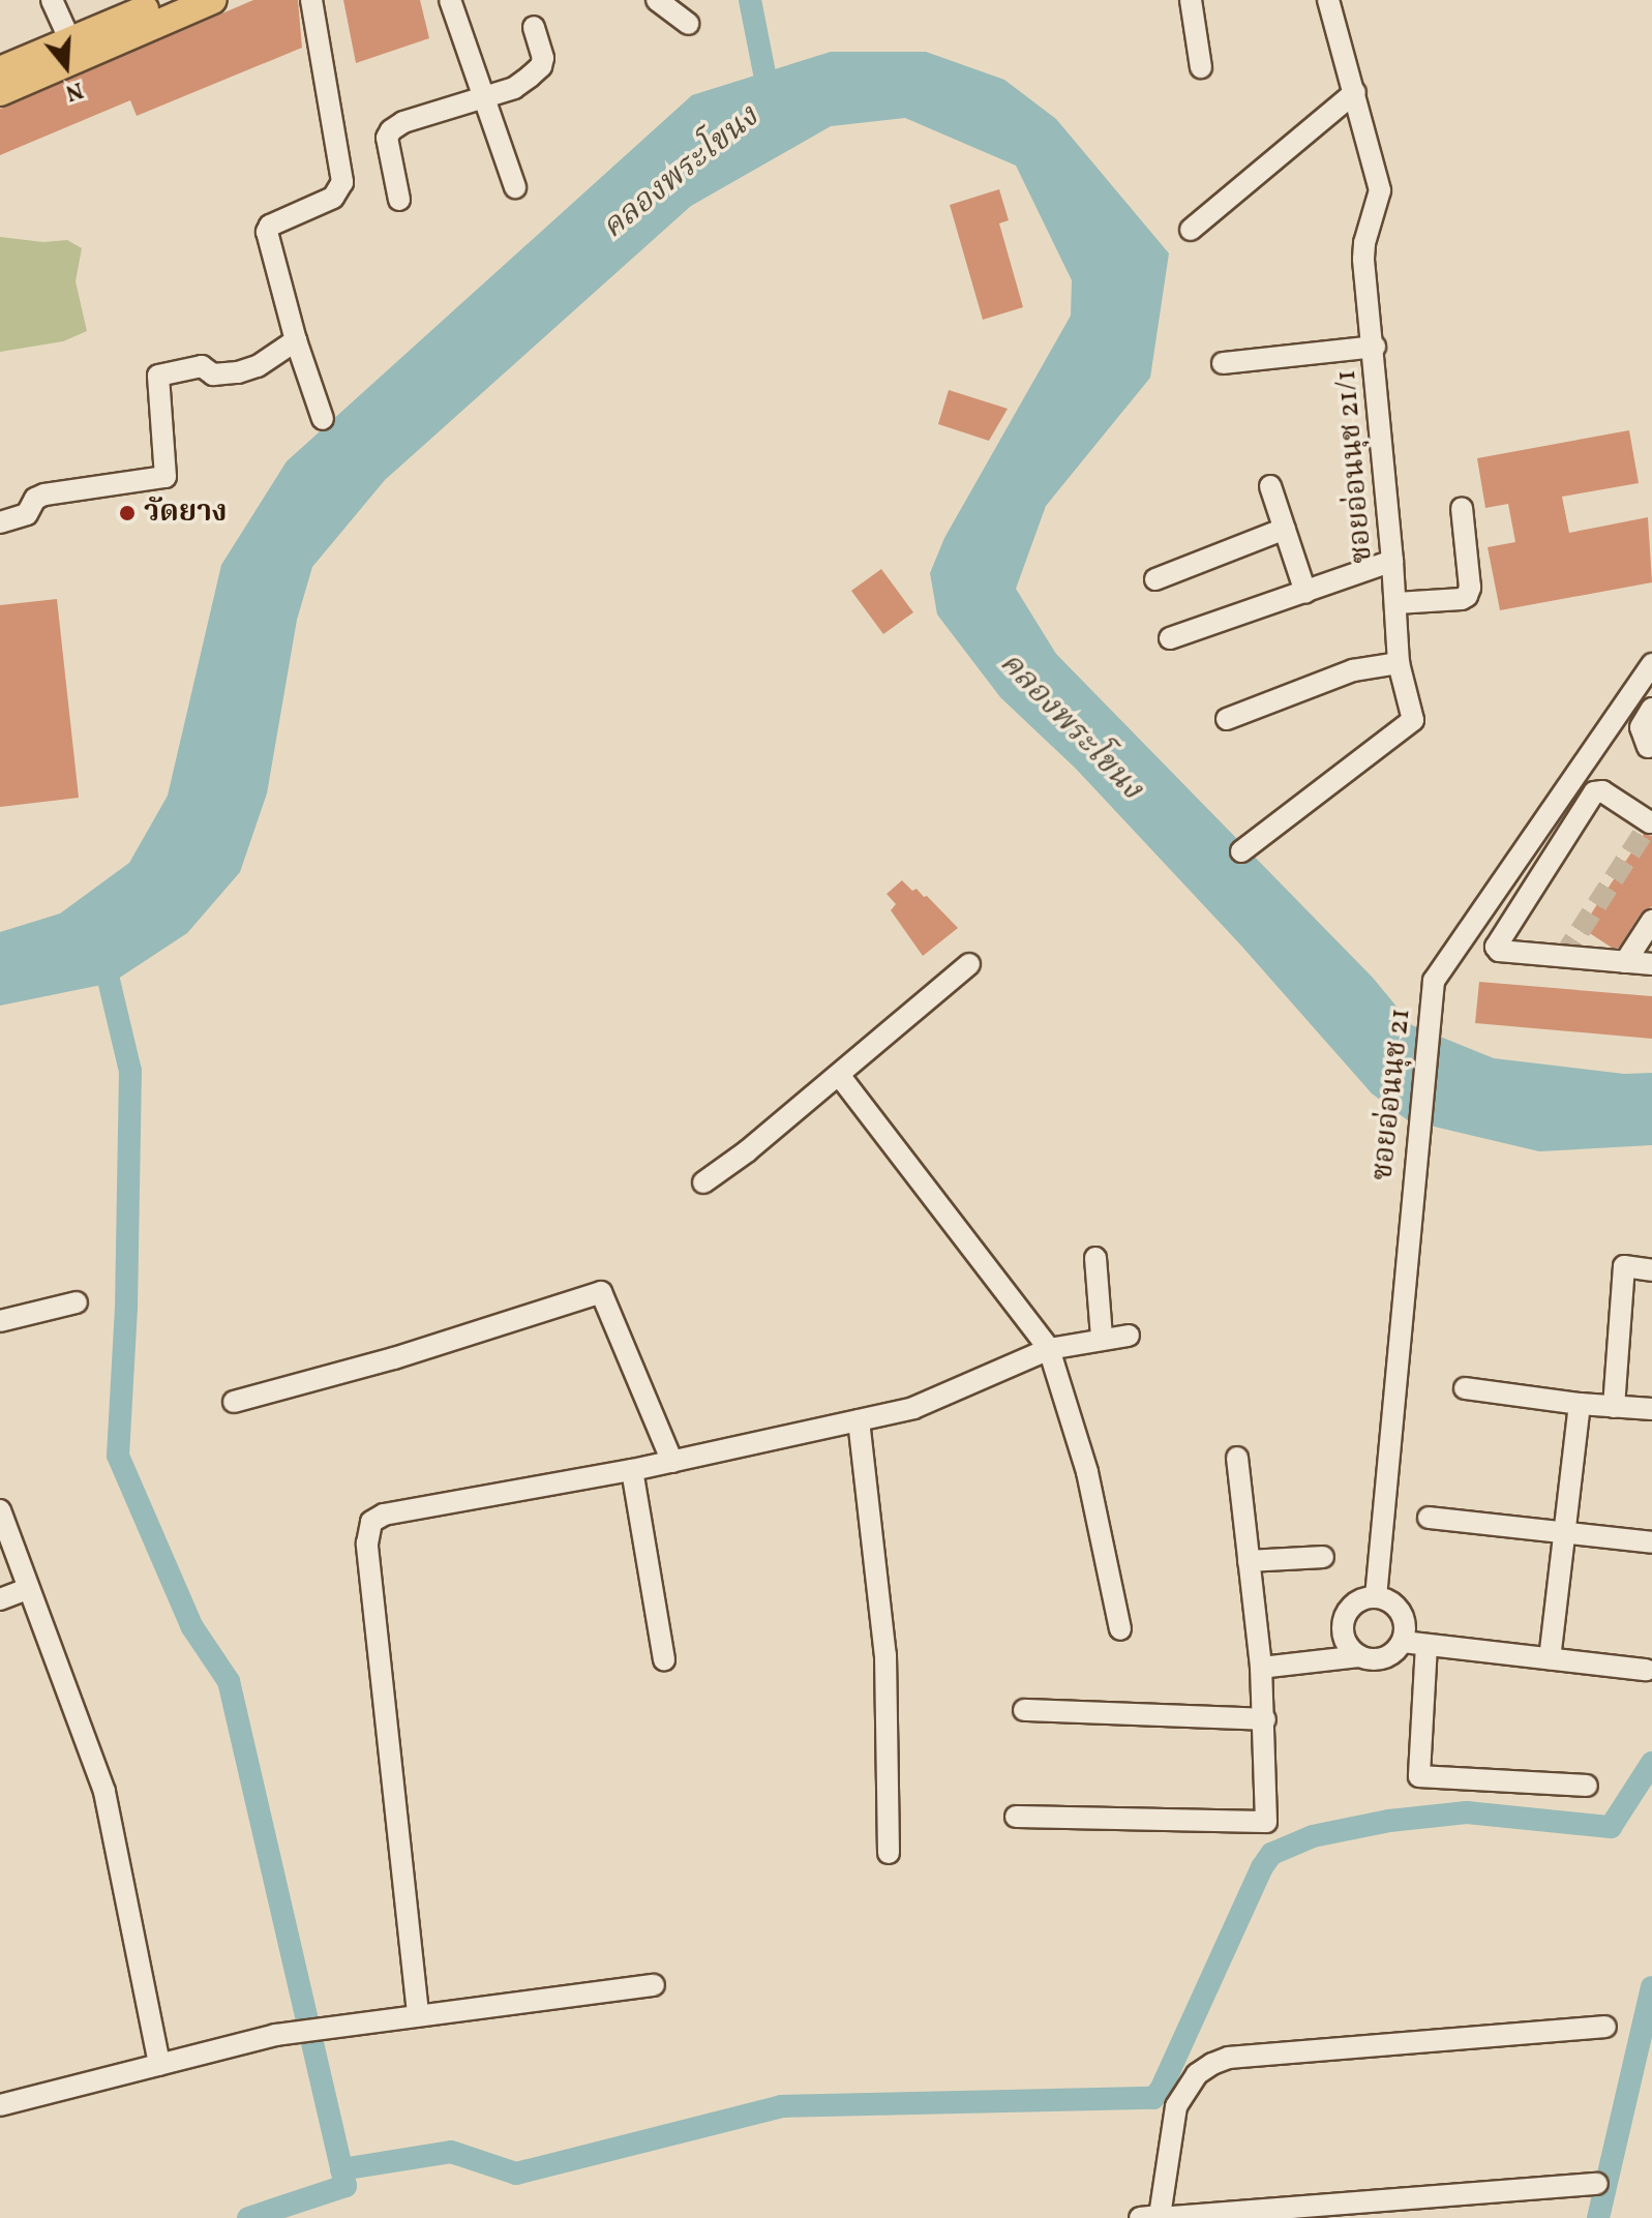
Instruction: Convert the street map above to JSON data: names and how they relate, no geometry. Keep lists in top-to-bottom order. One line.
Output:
{"streets":{"street":["ซอยอ่อนนุช 21/1","ซอยอ่อนนุช 21"]},"water":["คลองพระโขนง"],"places":["วัดยาง"],"north":"bottom"}
